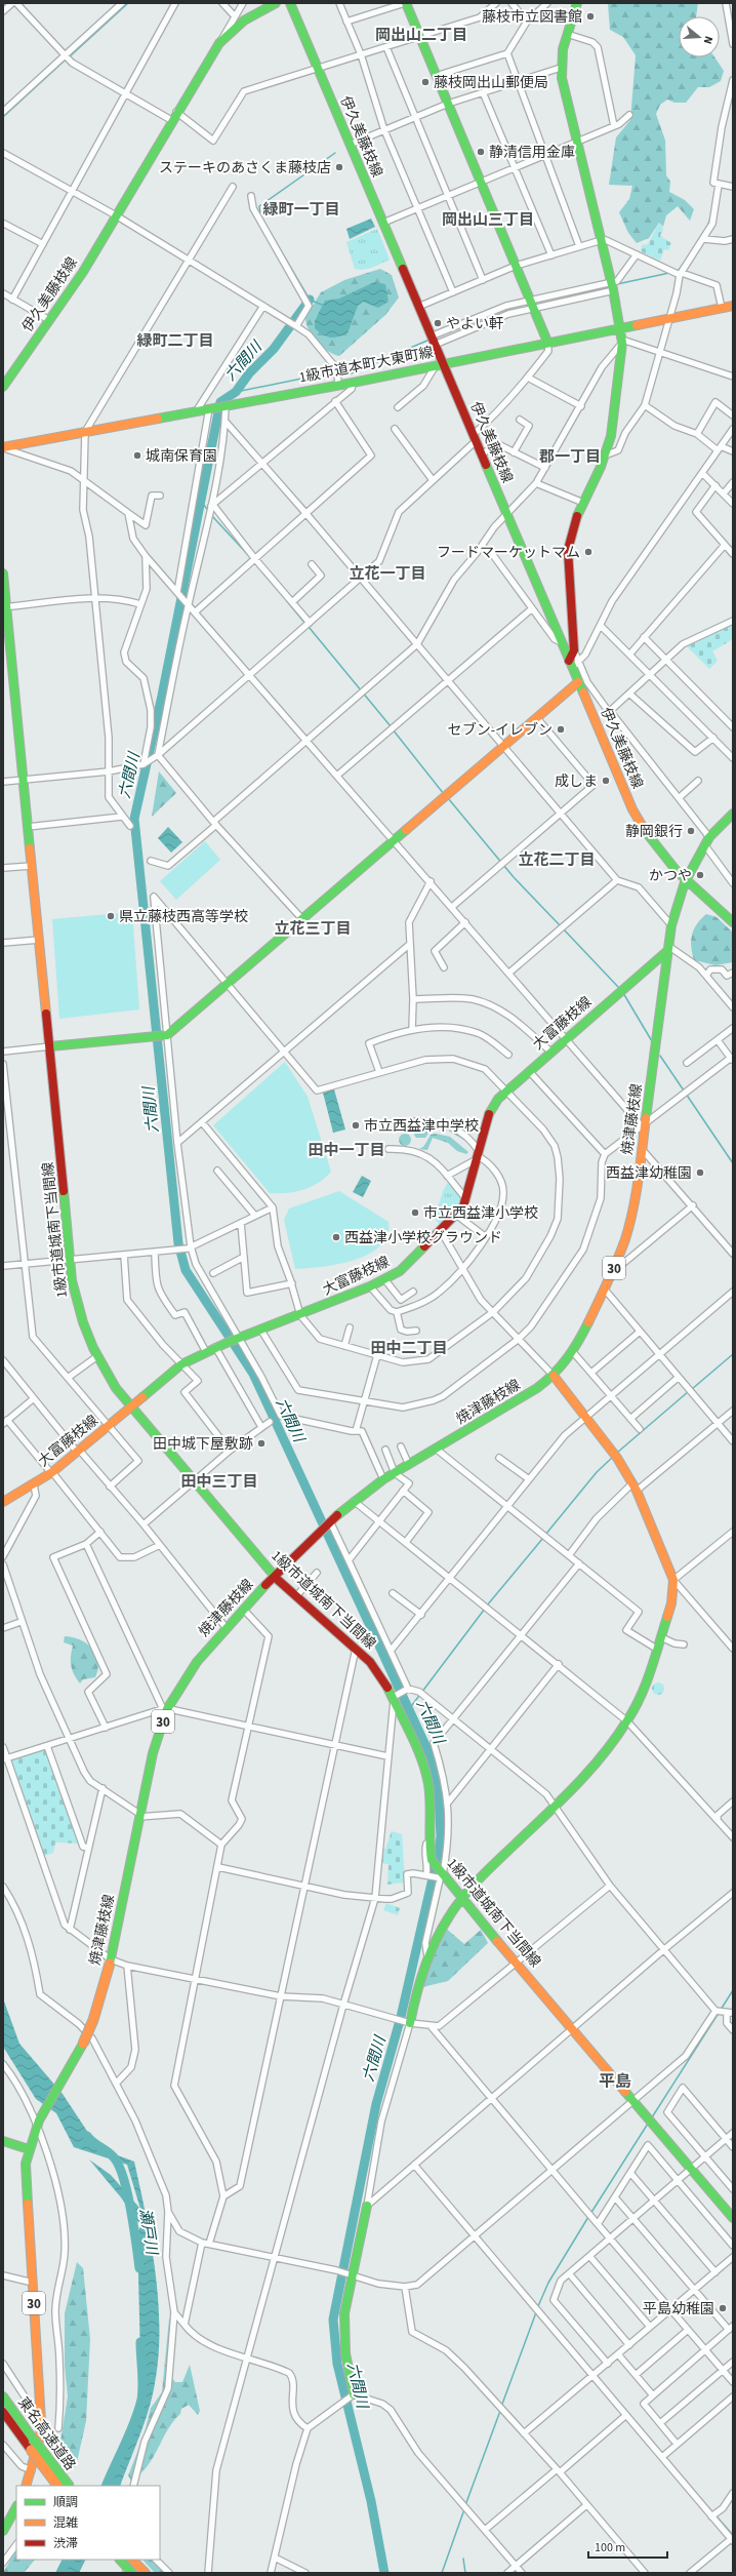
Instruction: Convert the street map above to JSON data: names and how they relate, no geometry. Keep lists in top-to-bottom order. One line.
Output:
{"streets":{"main road":["伊久美藤枝線","1級市道本町大東町線","大富藤枝線","焼津藤枝線","1級市道城南下当間線","30","東名高速道路"]},"crossings":[["伊久美藤枝線","1級市道本町大東町線"],["伊久美藤枝線","焼津藤枝線"],["大富藤枝線","焼津藤枝線"],["大富藤枝線","1級市道城南下当間線"],["焼津藤枝線","1級市道城南下当間線"]],"districts":["岡出山二丁目","緑町一丁目","岡出山三丁目","緑町二丁目","郡一丁目","立花一丁目","立花二丁目","立花三丁目","田中一丁目","田中二丁目","田中三丁目","平島"],"water":["六間川","瀬戸川"],"places":["藤枝市立図書館","藤枝岡出山郵便局","静清信用金庫","ステーキのあさくま藤枝店","やよい軒","城南保育園","フードマーケットマム","セブン-イレブン","成しま","静岡銀行","かつや","県立藤枝西高等学校","市立西益津中学校","西益津幼稚園","市立西益津小学校","西益津小学校グラウンド","田中城下屋敷跡","平島幼稚園"],"legend":["順調","混雑","渋滞"],"scale_bar":"100 m","north":"right"}
